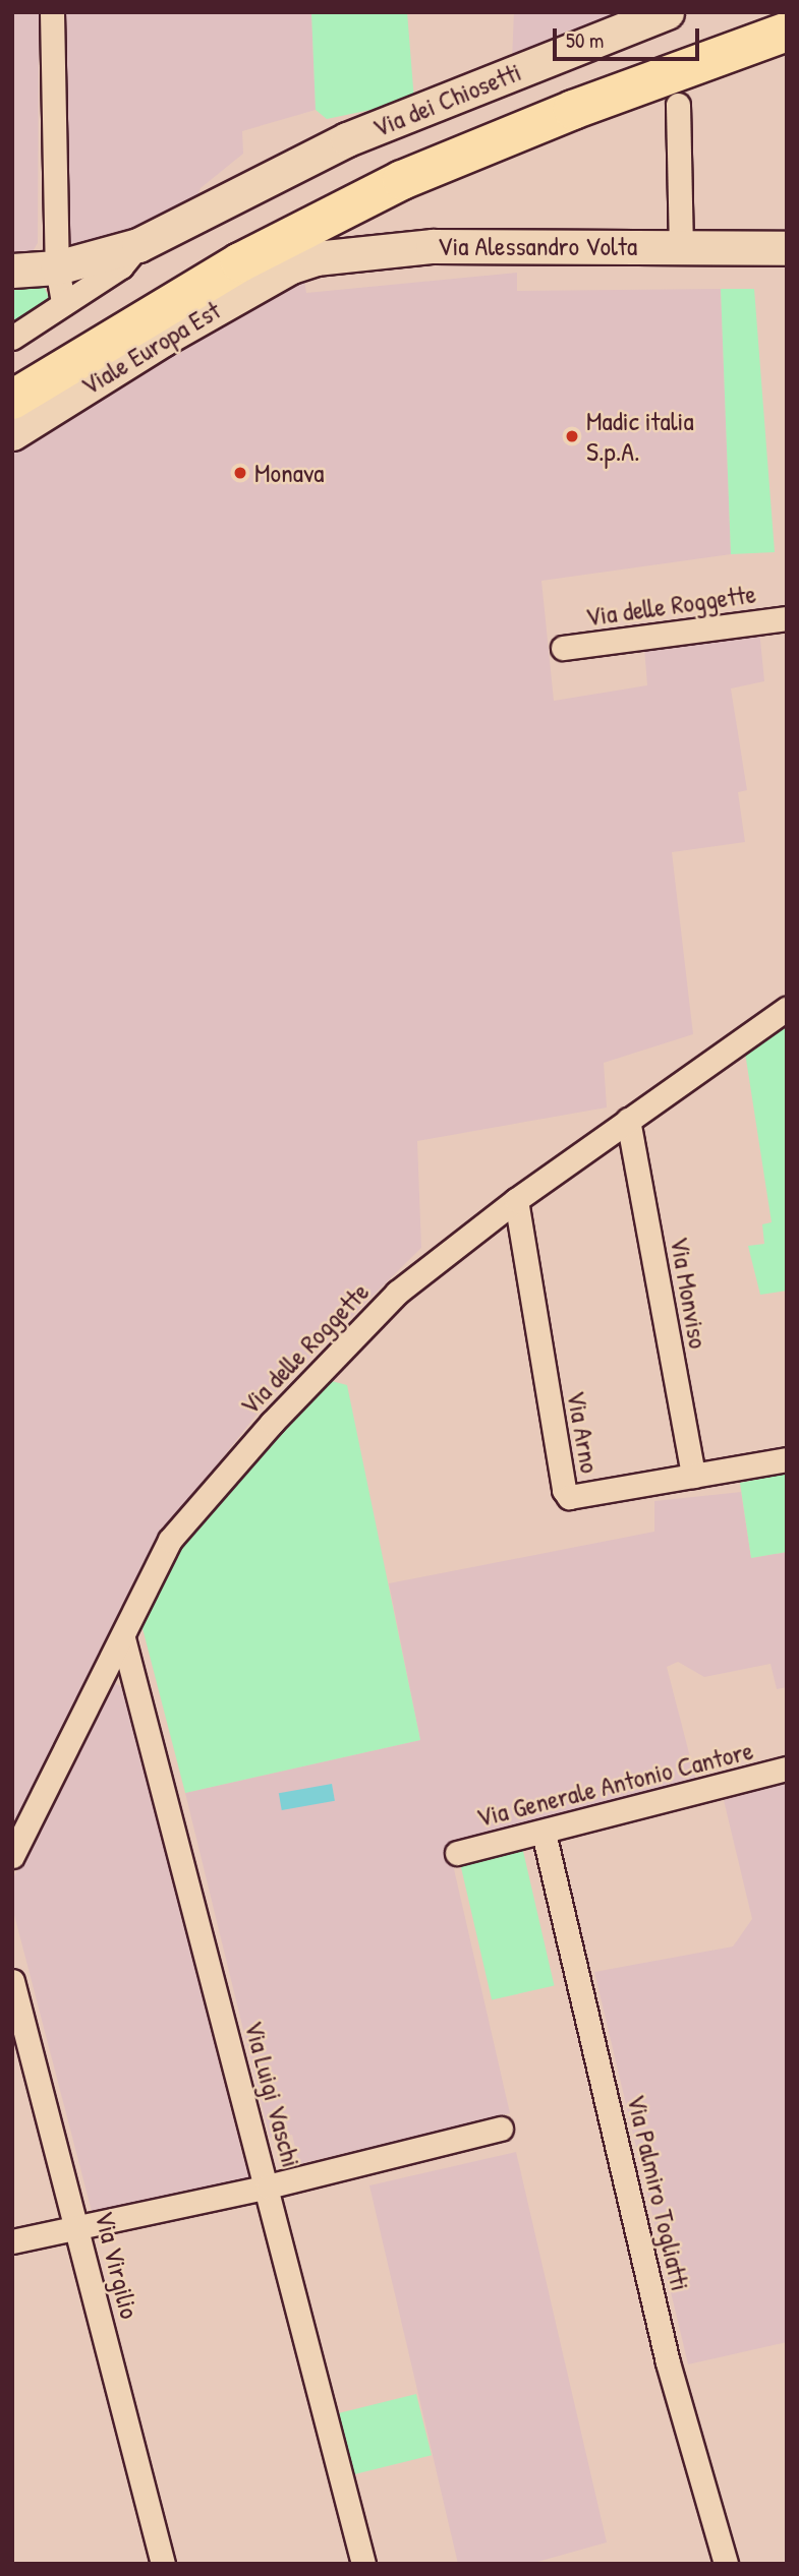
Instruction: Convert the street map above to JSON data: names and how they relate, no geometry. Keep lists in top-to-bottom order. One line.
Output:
{"streets":{"street":["Via dei Chiosetti","Via Alessandro Volta","Viale Europa Est","Via delle Roggette","Via Monviso","Via Arno","Via Generale Antonio Cantore","Via Luigi Vaschi","Via Palmiro Togliatti","Via Virgilio"]},"crossings":[["Via Alessandro Volta","Viale Europa Est"],["Via delle Roggette","Via Monviso"],["Via delle Roggette","Via Arno"],["Via delle Roggette","Via Luigi Vaschi"],["Via Monviso","Via Arno"],["Via Generale Antonio Cantore","Via Palmiro Togliatti"]],"places":["Madic italia S.p.A.","Monava"],"scale_bar":"50 m"}
